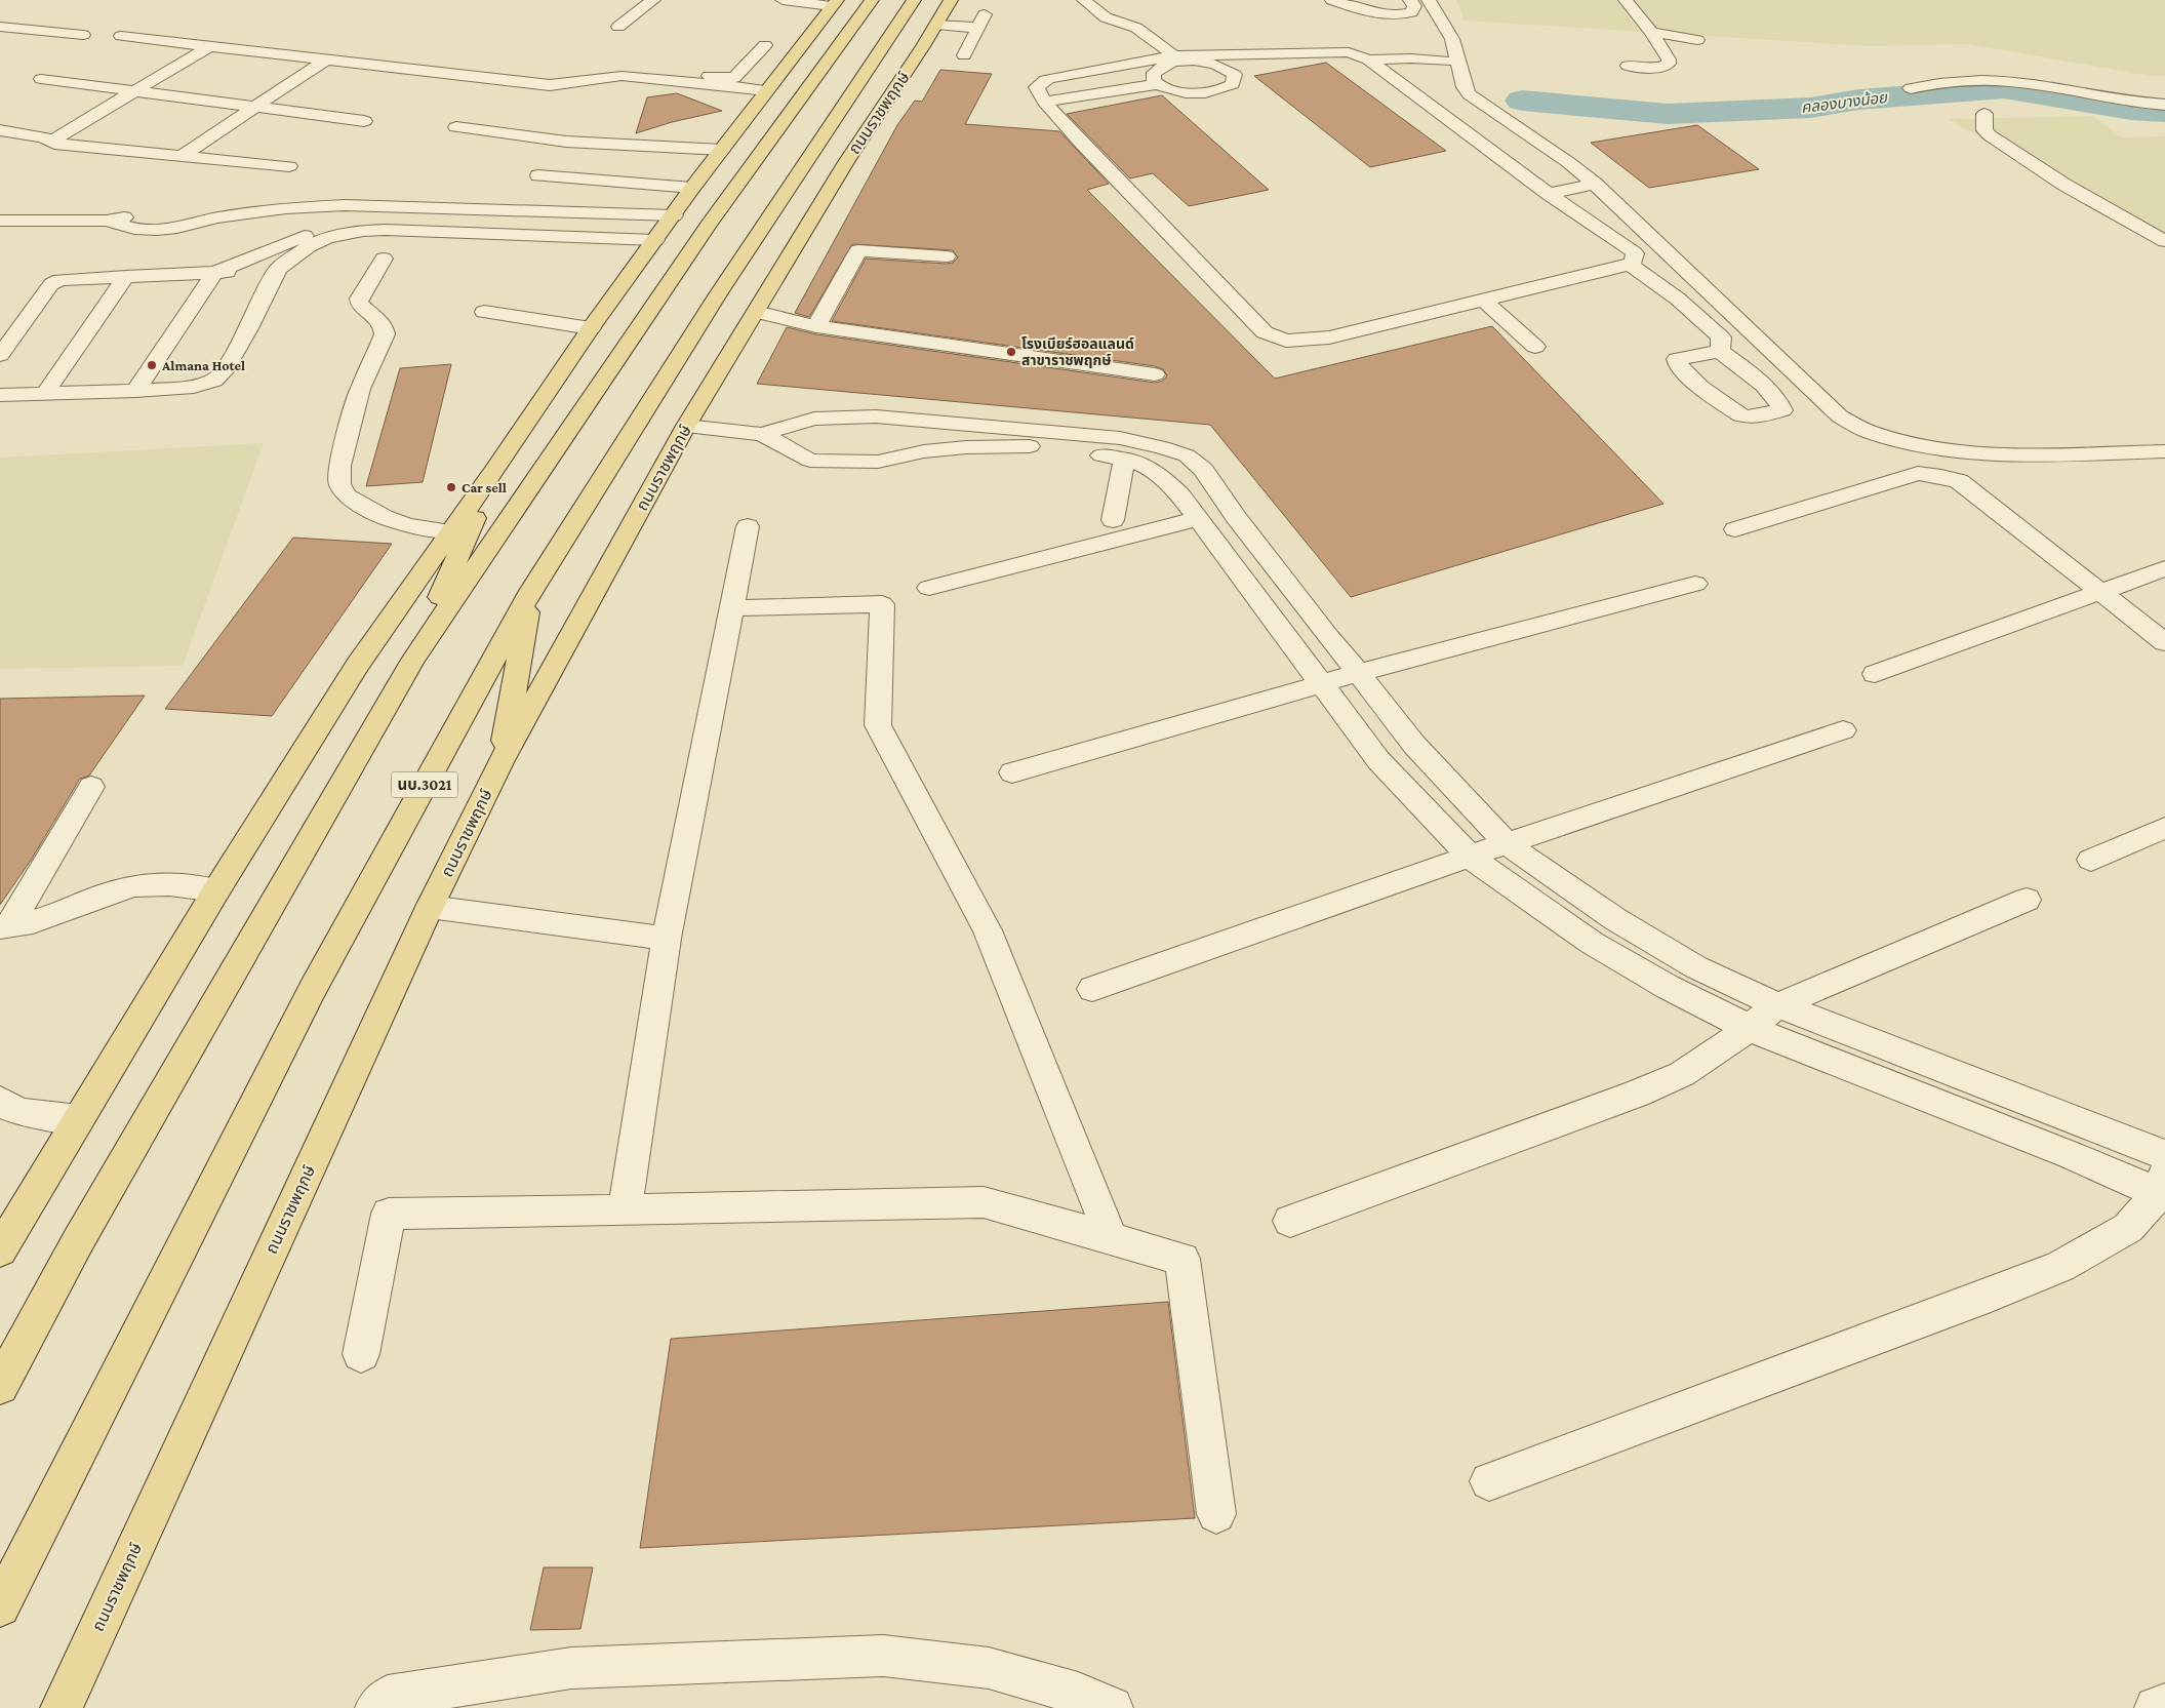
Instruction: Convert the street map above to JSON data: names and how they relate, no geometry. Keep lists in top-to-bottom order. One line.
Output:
{"streets":{"main road":["ถนนราชพฤกษ์","นบ.3021"]},"water":["คลองบางน้อย"],"places":["โรงเบียร์ฮอลแลนด์ สาขาราชพฤกษ์","Almana Hotel","Car sell"]}
